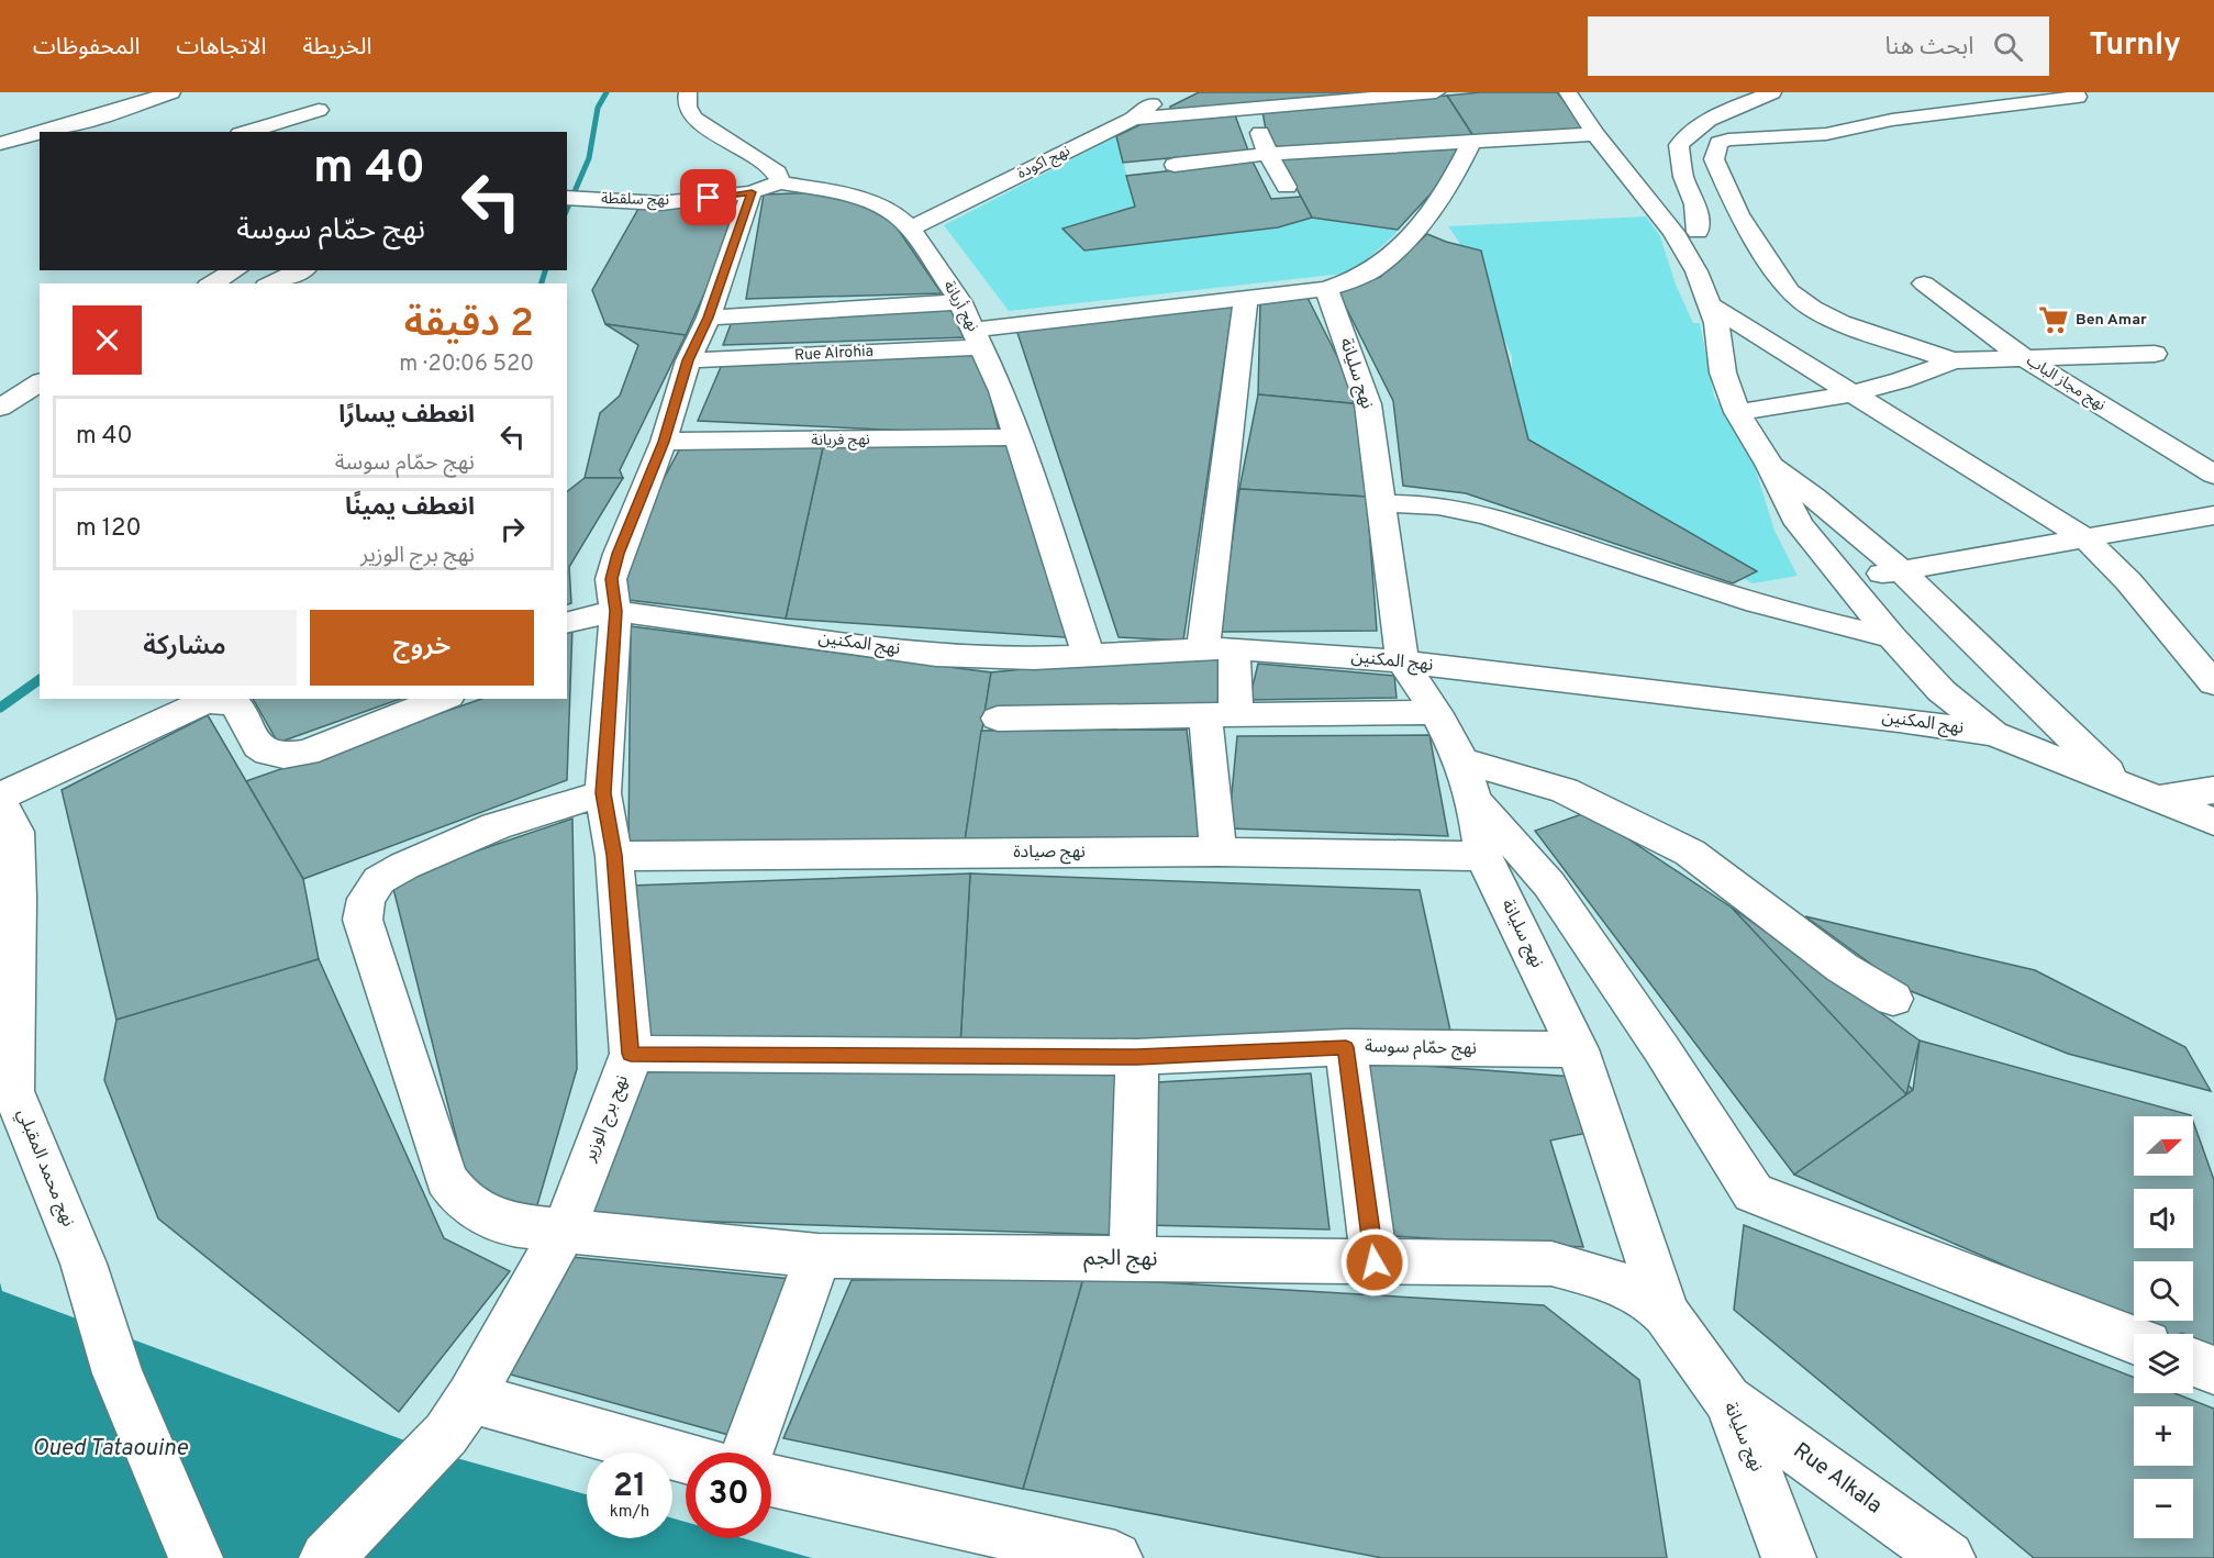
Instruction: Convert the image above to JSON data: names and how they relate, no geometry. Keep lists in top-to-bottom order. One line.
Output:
{"streets":{"street":["نهج اكودة","نهج سلقطة","نهج أريانة","Rue Alrohia","نهج سليانة","نهج مجاز الباب","نهج فريانة","نهج المكنين","نهج صيادة","نهج حمّام سوسة","نهج برج الوزير","نهج محمد المقبلي","نهج الجم","Rue Alkala"]},"crossings":[["نهج اكودة","نهج أريانة"],["نهج سلقطة","نهج أريانة"],["نهج سلقطة","نهج برج الوزير"],["نهج أريانة","Rue Alrohia"],["نهج أريانة","نهج فريانة"],["نهج أريانة","نهج المكنين"],["Rue Alrohia","نهج سليانة"],["Rue Alrohia","نهج برج الوزير"],["نهج سليانة","نهج المكنين"],["نهج سليانة","نهج صيادة"],["نهج سليانة","نهج حمّام سوسة"],["نهج سليانة","نهج الجم"],["نهج سليانة","Rue Alkala"],["نهج فريانة","نهج برج الوزير"],["نهج المكنين","نهج برج الوزير"],["نهج صيادة","نهج برج الوزير"],["نهج حمّام سوسة","نهج برج الوزير"],["نهج برج الوزير","نهج الجم"]],"water":["Oued Tataouine"],"places":{"supermarket":["Ben Amar"]},"north":"right","page":{"header":"Turnly","search":"ابحث هنا","nav":["الخريطة","الاتجاهات","المحفوظات"],"turn":["40 m","نهج حمّام سوسة"],"heading":["2 دقيقة","520 m · 20:06"],"list":[{"name":"انعطف يسارًا","note":"نهج حمّام سوسة","value":"40 m"},{"name":"انعطف يمينًا","note":"نهج برج الوزير","value":"120 m"}],"buttons":["خروج","مشاركة"],"map_buttons":["+","−"],"speed":"21 km/h","limit":"30"}}
